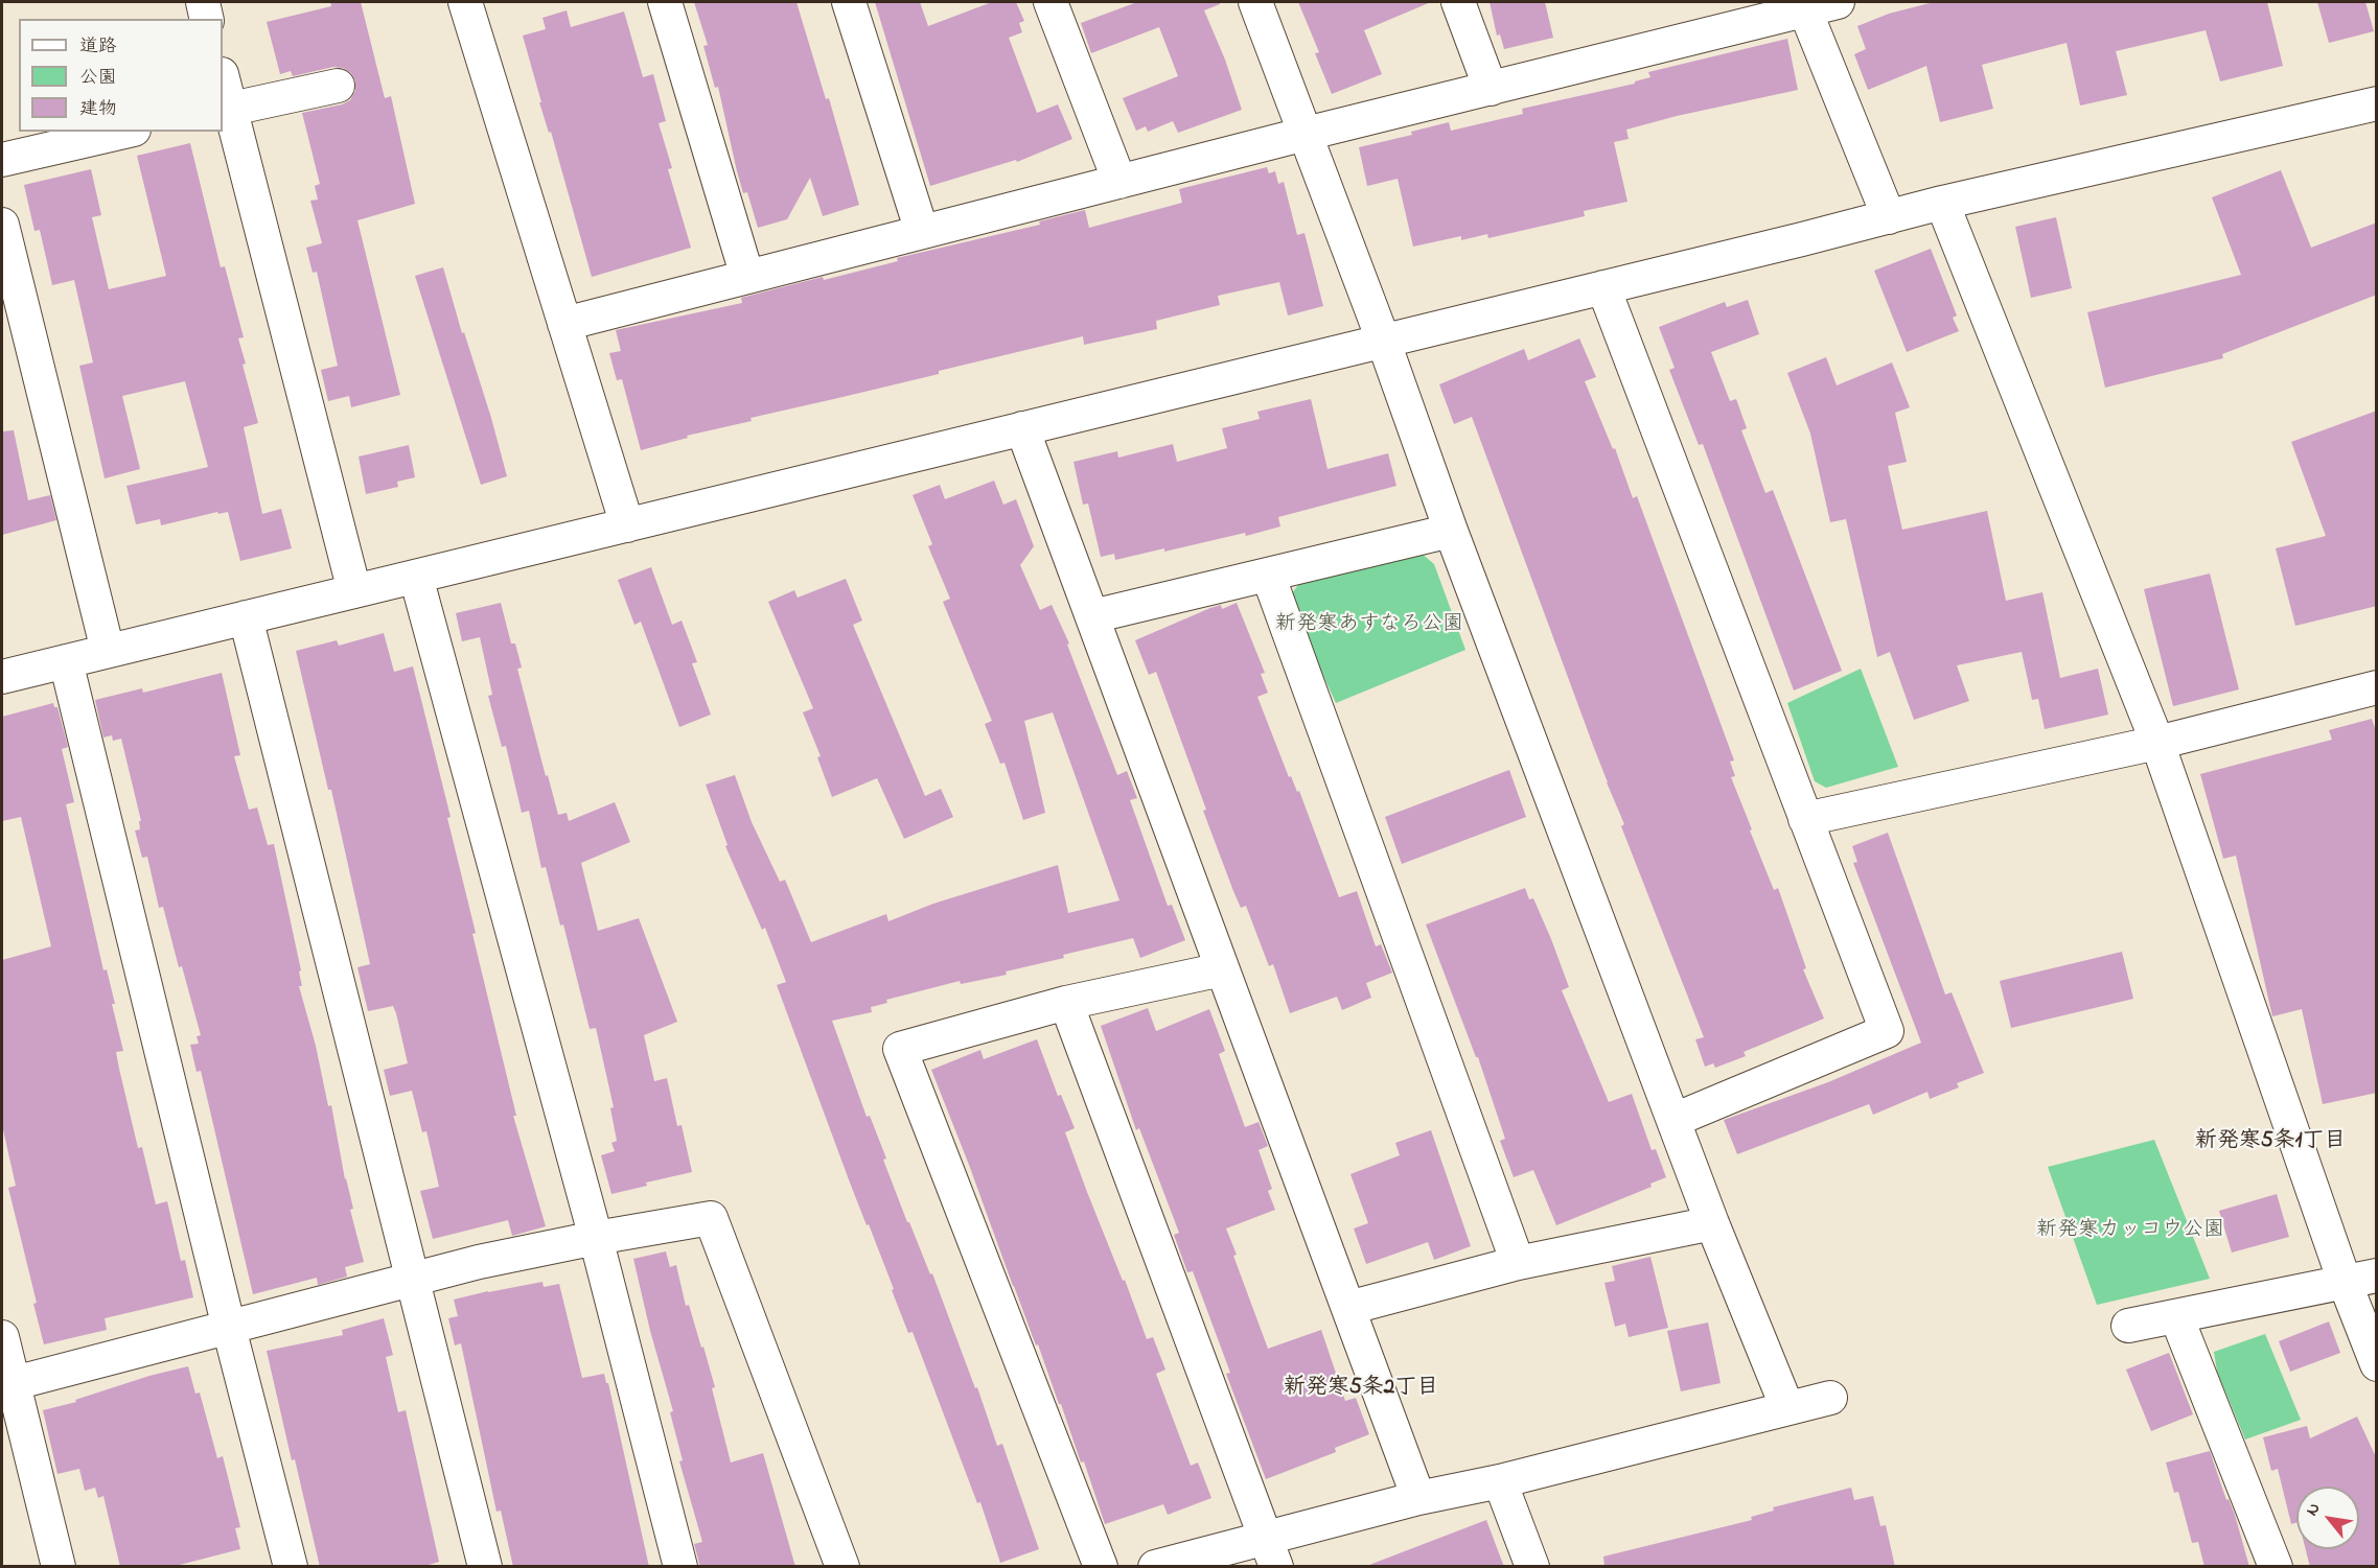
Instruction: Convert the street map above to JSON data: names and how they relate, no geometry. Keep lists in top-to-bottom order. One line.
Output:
{"districts":["新発寒5条1丁目","新発寒5条2丁目"],"parks":["新発寒あすなろ公園","新発寒カッコウ公園"],"legend":["道路","公園","建物"],"north":"top left"}
